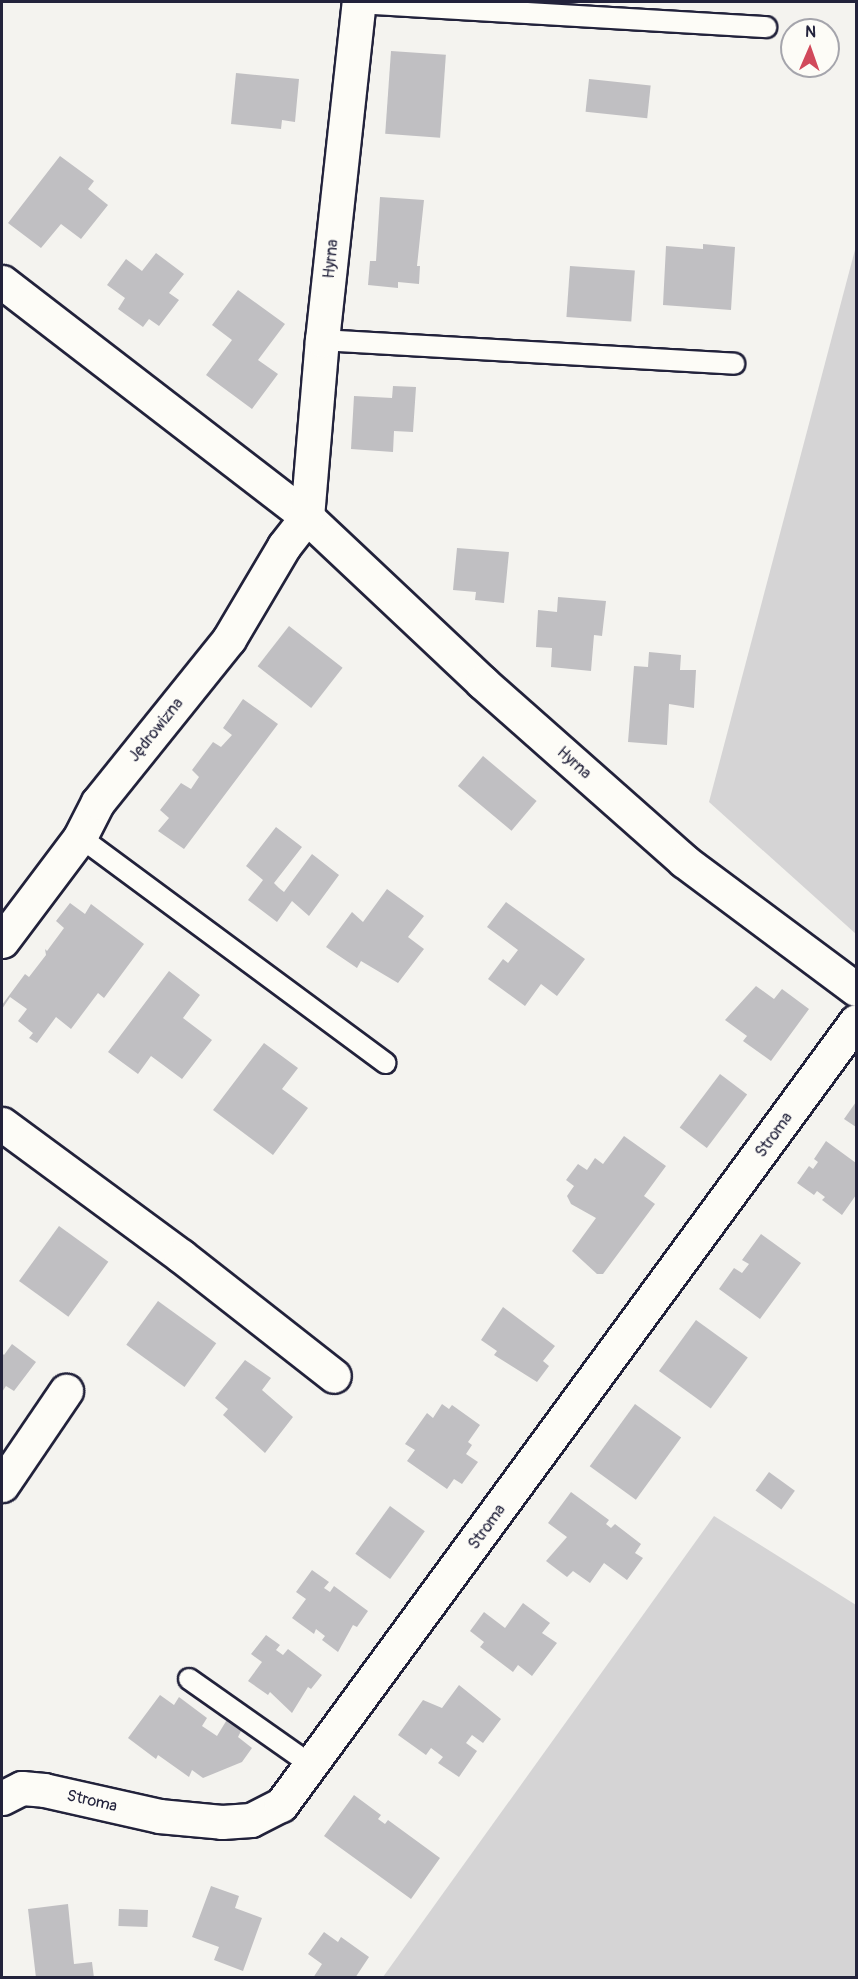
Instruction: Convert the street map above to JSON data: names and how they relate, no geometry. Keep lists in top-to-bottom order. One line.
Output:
{"streets":{"street":["Hyrna","Jędrowizna","Stroma"]},"crossings":[["Hyrna","Jędrowizna"]],"north":"top"}
